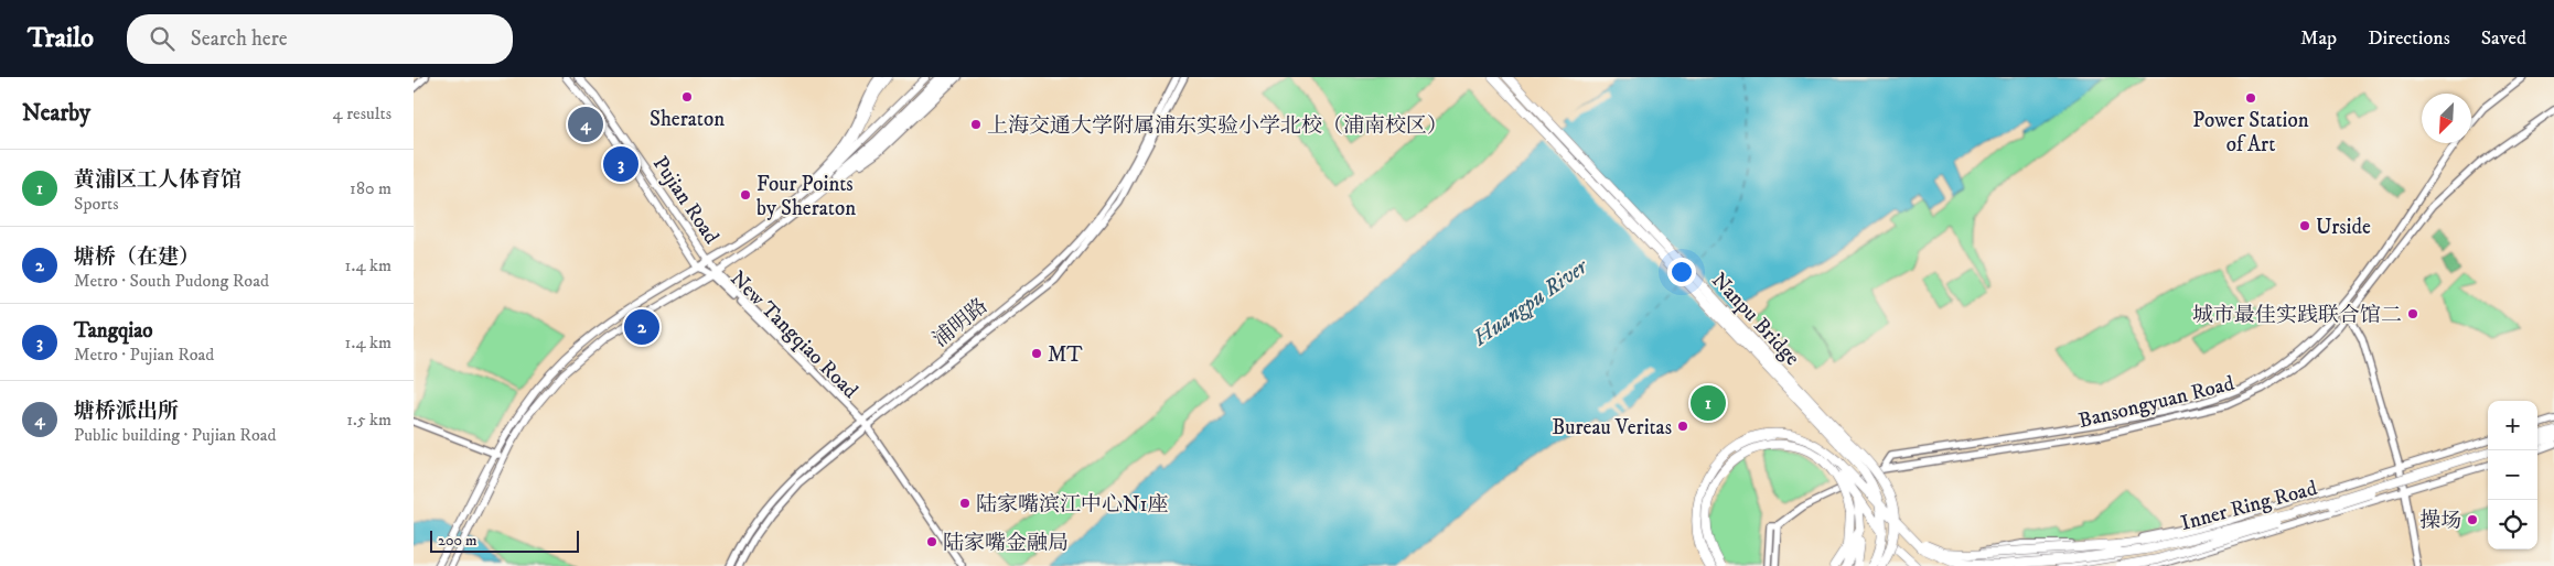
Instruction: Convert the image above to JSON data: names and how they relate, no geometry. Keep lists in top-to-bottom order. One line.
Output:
{"streets":{"highway":["Nanpu Bridge","Inner Ring Road"],"main road":["Pujian Road","浦明路","New Tangqiao Road","Bansongyuan Road"]},"crossings":[["Pujian Road","New Tangqiao Road"],["浦明路","New Tangqiao Road"]],"water":["Huangpu River"],"places":["Sheraton","Power Station of Art","上海交通大学附属浦东实验小学北校（浦南校区）","Four Points by Sheraton","Urside","城市最佳实践联合馆二","MT","Bureau Veritas","陆家嘴滨江中心N1座","操场","陆家嘴金融局"],"scale_bar":"200 m","north":"bottom left","page":{"header":"Trailo","search":"Search here","nav":["Map","Directions","Saved"],"heading":["Nearby","4 results"],"pins":["4","3","2","1"],"list":[{"mark":"1","name":"黄浦区工人体育馆","note":"Sports","value":"180 m"},{"mark":"2","name":"塘桥（在建）","note":"Metro · South Pudong Road","value":"1.4 km"},{"mark":"3","name":"Tangqiao","note":"Metro · Pujian Road","value":"1.4 km"},{"mark":"4","name":"塘桥派出所","note":"Public building · Pujian Road","value":"1.5 km"}],"map_buttons":["+","−"],"scale":"200 m"}}
